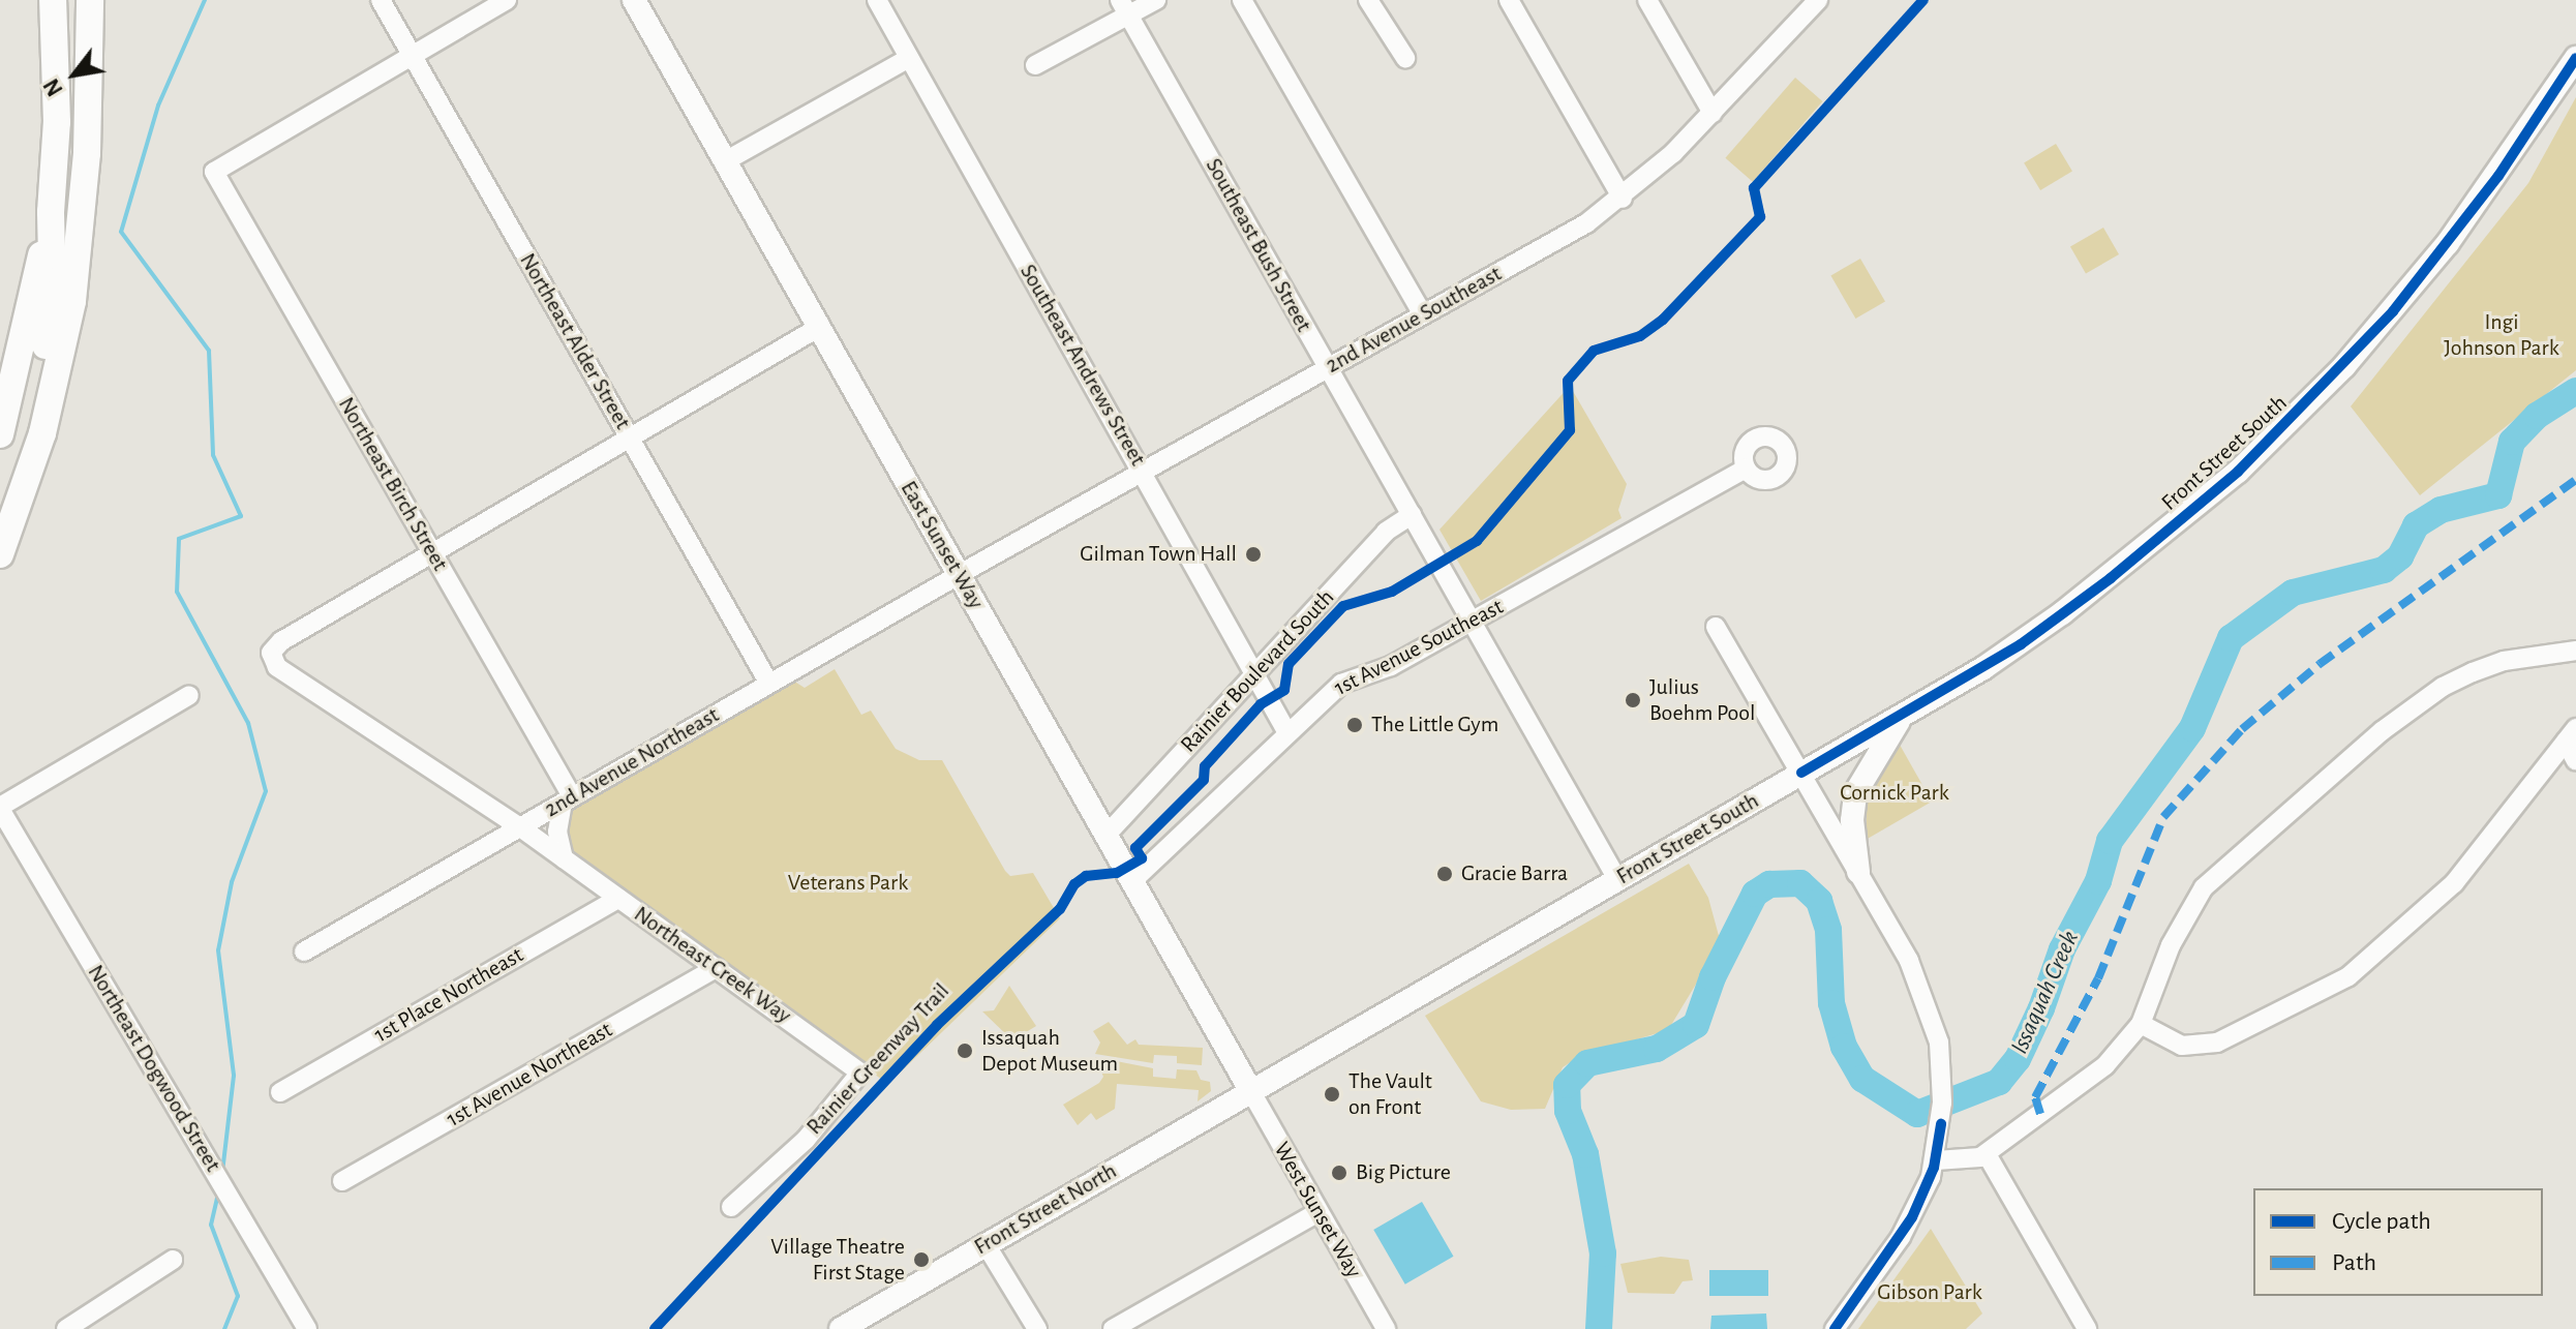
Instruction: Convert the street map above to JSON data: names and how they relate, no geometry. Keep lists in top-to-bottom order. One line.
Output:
{"streets":{"main road":["Front Street South","East Sunset Way","Front Street North"],"street":["Southeast Bush Street","2nd Avenue Southeast","Northeast Alder Street","Southeast Andrews Street","Northeast Birch Street","1st Avenue Southeast","Rainier Boulevard South","2nd Avenue Northeast","Northeast Creek Way","1st Place Northeast","Northeast Dogwood Street","1st Avenue Northeast","West Sunset Way"],"cycle path":["Rainier Greenway Trail"]},"crossings":[["Southeast Bush Street","2nd Avenue Southeast"],["Southeast Bush Street","Front Street South"],["Southeast Bush Street","1st Avenue Southeast"],["Southeast Bush Street","Rainier Boulevard South"],["2nd Avenue Southeast","Southeast Andrews Street"],["2nd Avenue Southeast","East Sunset Way"],["2nd Avenue Southeast","2nd Avenue Northeast"],["Northeast Alder Street","Northeast Birch Street"],["Northeast Alder Street","2nd Avenue Northeast"],["Southeast Andrews Street","1st Avenue Southeast"],["Southeast Andrews Street","Rainier Boulevard South"],["Front Street South","East Sunset Way"],["Front Street South","Front Street North"],["Front Street South","West Sunset Way"],["Northeast Birch Street","2nd Avenue Northeast"],["Northeast Birch Street","Northeast Creek Way"],["East Sunset Way","1st Avenue Southeast"],["East Sunset Way","Rainier Boulevard South"],["East Sunset Way","2nd Avenue Northeast"],["East Sunset Way","Front Street North"],["East Sunset Way","West Sunset Way"],["2nd Avenue Northeast","Northeast Creek Way"],["Northeast Creek Way","1st Place Northeast"],["Northeast Creek Way","1st Avenue Northeast"],["Front Street North","West Sunset Way"]],"water":["Issaquah Creek"],"parks":["Ingi Johnson Park","Cornick Park","Veterans Park","Gibson Park"],"places":["Gilman Town Hall","Julius Boehm Pool","The Little Gym","Gracie Barra","Issaquah Depot Museum","The Vault on Front","Big Picture","Village Theatre First Stage"],"legend":["Cycle path","Path"],"north":"bottom left"}
